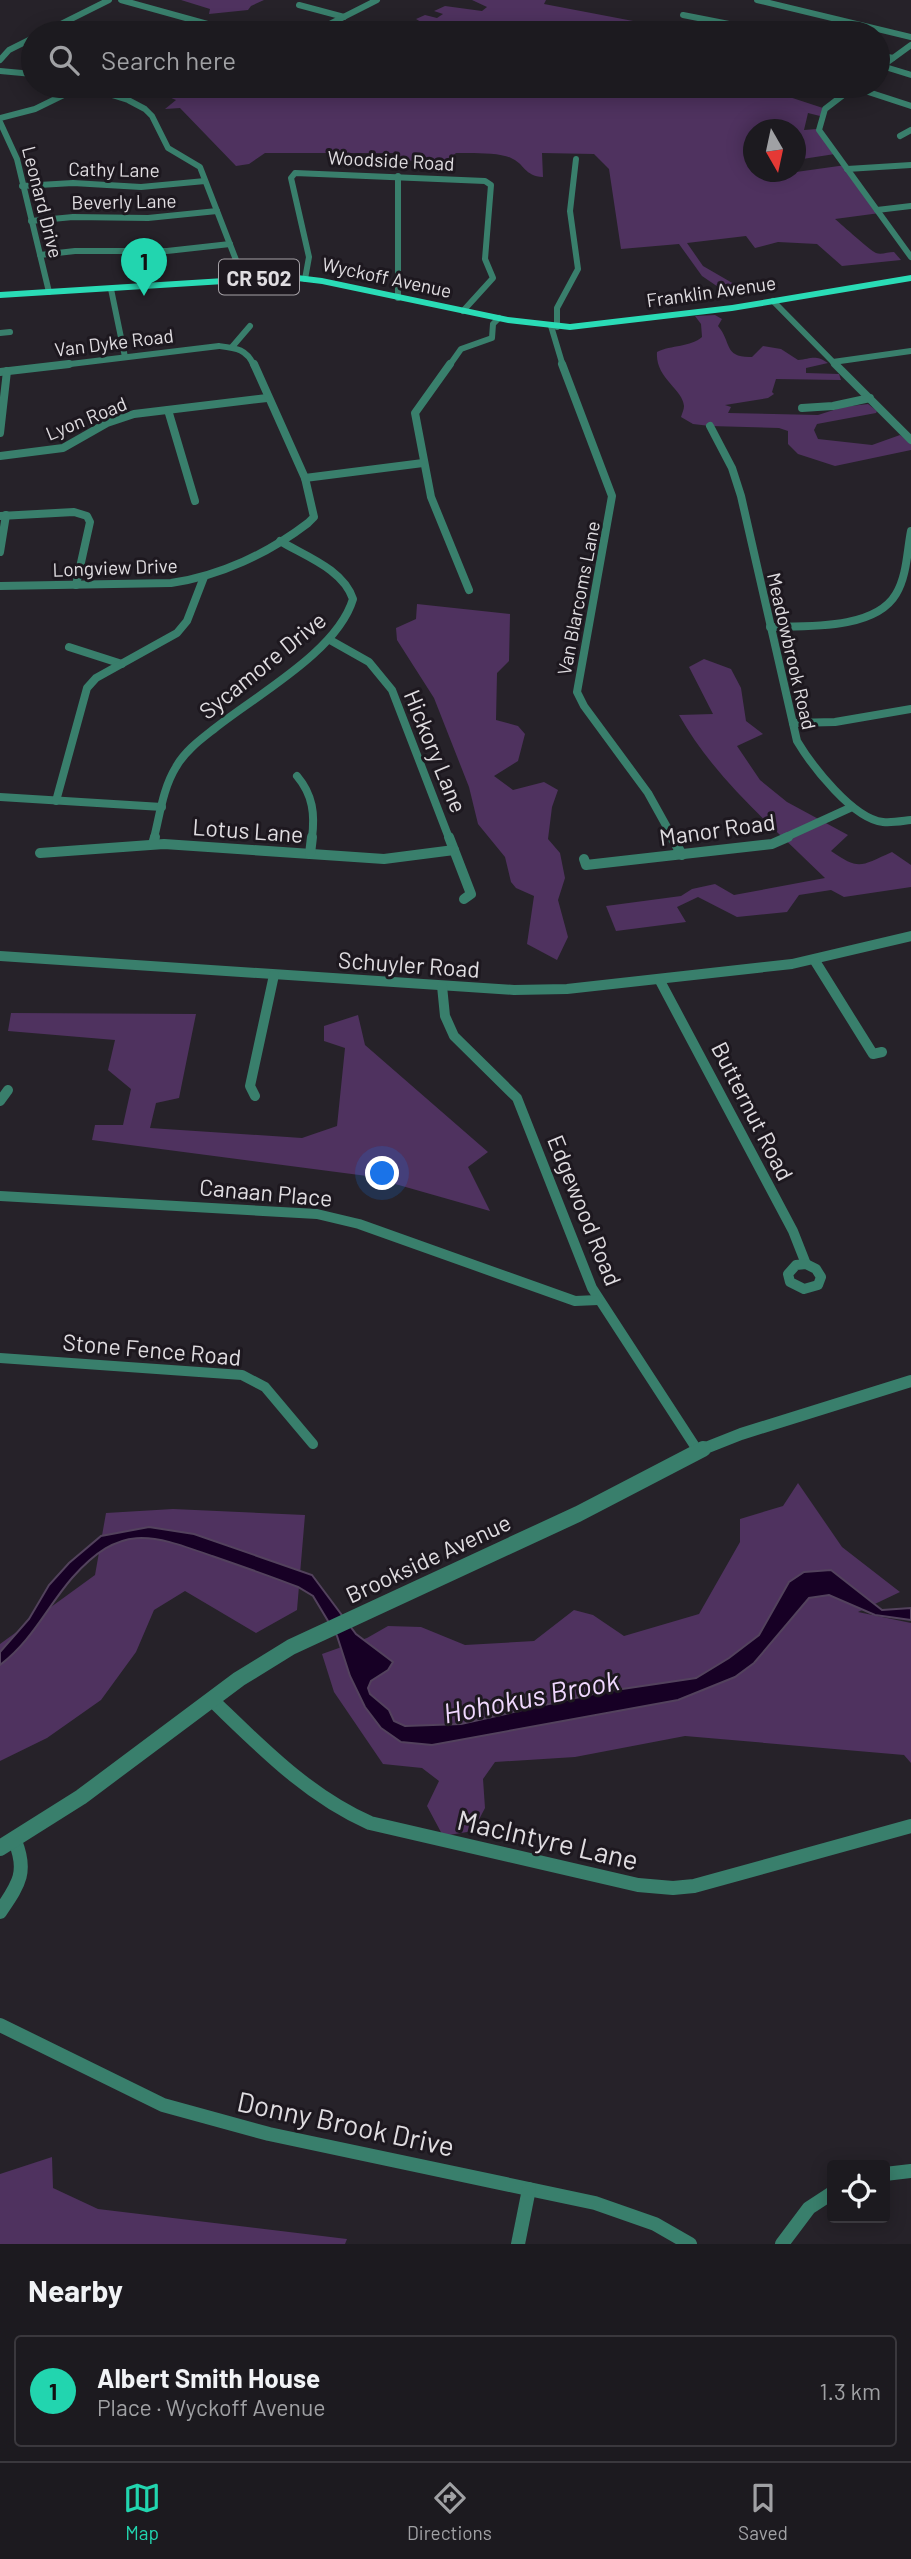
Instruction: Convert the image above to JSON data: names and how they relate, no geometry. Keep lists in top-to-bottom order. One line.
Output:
{"streets":{"main road":["CR 502","Wyckoff Avenue","Franklin Avenue"],"street":["Woodside Road","Cathy Lane","Beverly Lane","Leonard Drive","Van Dyke Road","Lyon Road","Longview Drive","Van Blarcoms Lane","Meadowbrook Road","Sycamore Drive","Hickory Lane","Manor Road","Lotus Lane","Schuyler Road","Butternut Road","Canaan Place","Edgewood Road","Stone Fence Road","Brookside Avenue","MacIntyre Lane","Donny Brook Drive"]},"crossings":[["Woodside Road","Wyckoff Avenue"],["Cathy Lane","Leonard Drive"],["Beverly Lane","Leonard Drive"],["Leonard Drive","Wyckoff Avenue"],["Wyckoff Avenue","Franklin Avenue"],["Franklin Avenue","Van Blarcoms Lane"],["Van Dyke Road","Longview Drive"],["Lyon Road","Longview Drive"],["Longview Drive","Sycamore Drive"],["Van Blarcoms Lane","Manor Road"],["Meadowbrook Road","Manor Road"],["Sycamore Drive","Hickory Lane"],["Sycamore Drive","Lotus Lane"],["Hickory Lane","Lotus Lane"],["Schuyler Road","Butternut Road"],["Schuyler Road","Edgewood Road"],["Canaan Place","Edgewood Road"],["Edgewood Road","Brookside Avenue"],["Brookside Avenue","MacIntyre Lane"]],"water":["Hohokus Brook"],"north":"bottom","page":{"search":"Search here","pins":"1","heading":"Nearby","list":[{"mark":"1","name":"Albert Smith House","note":"Place · Wyckoff Avenue","value":"1.3 km"}],"nav":["Map","Directions","Saved"]}}
